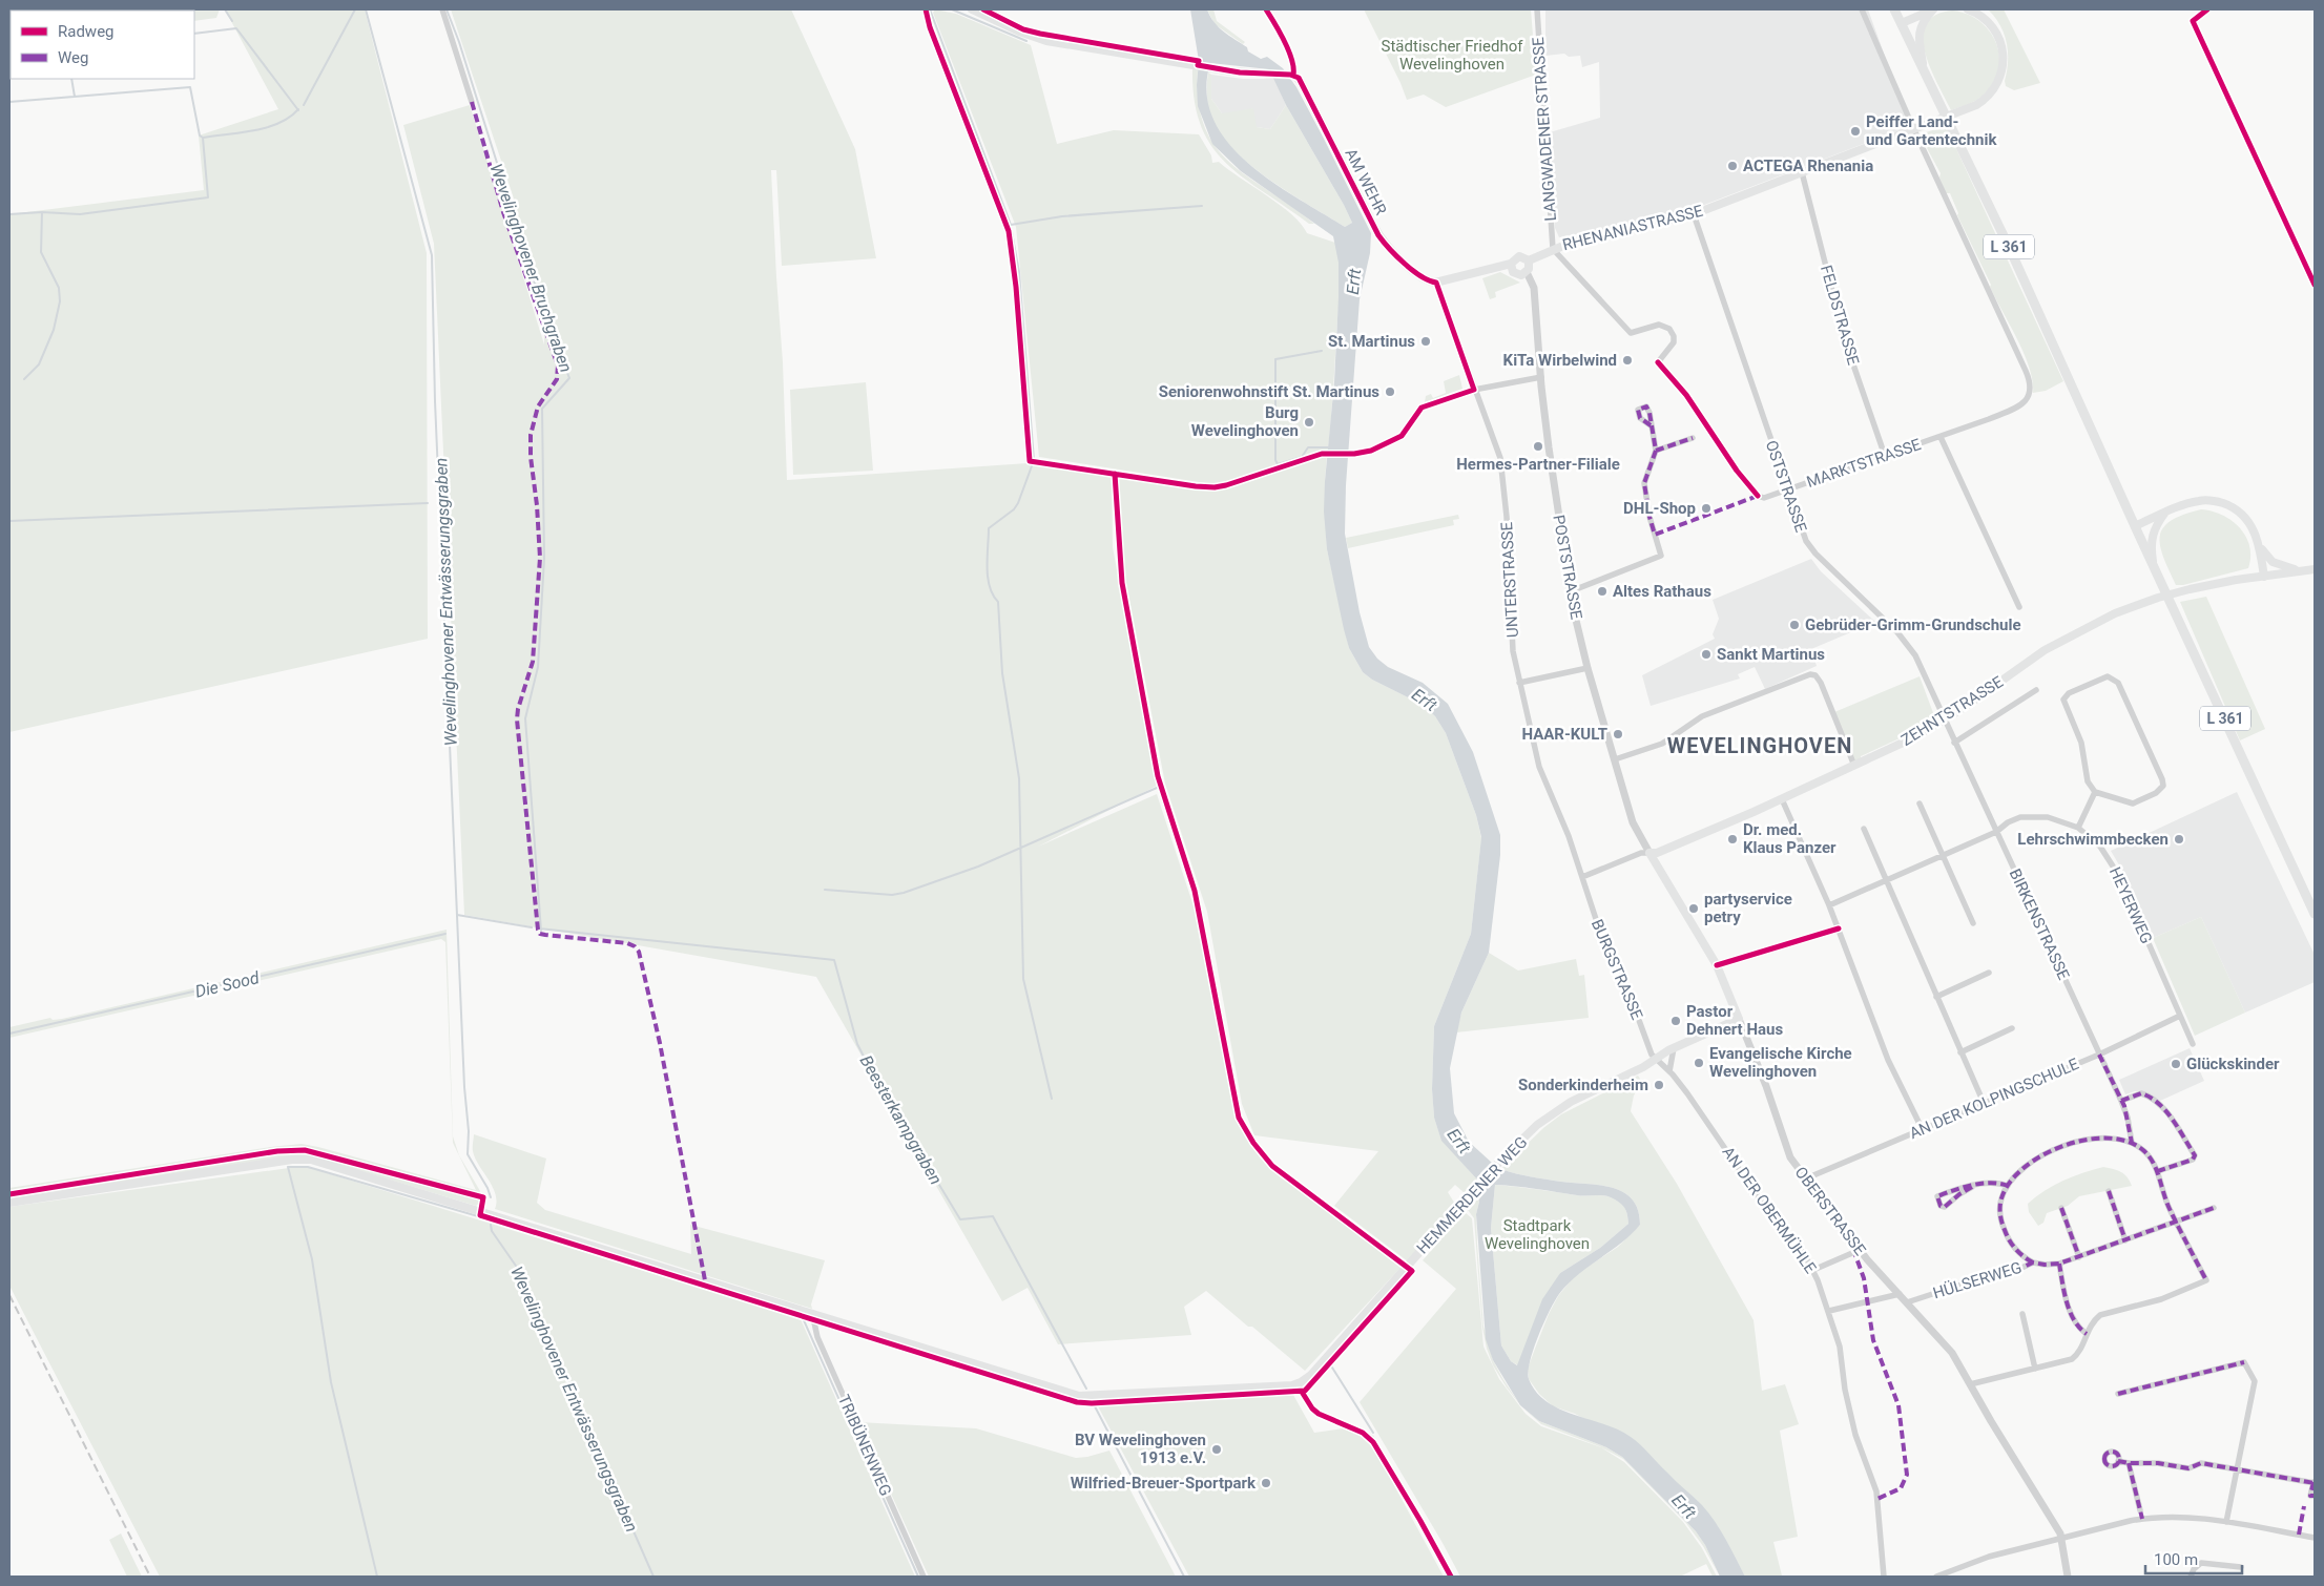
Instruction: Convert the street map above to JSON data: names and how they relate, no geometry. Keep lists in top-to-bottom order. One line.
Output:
{"streets":{"main road":["AM WEHR","RHENANIASTRASSE","L 361","ZEHNTSTRASSE","HEMMERDENER WEG","OBERSTRASSE"],"street":["LANGWADENER STRASSE","FELDSTRASSE","MARKTSTRASSE","OSTSTRASSE","POSTSTRASSE","UNTERSTRASSE","HEYERWEG","BIRKENSTRASSE","BURGSTRASSE","AN DER KOLPINGSCHULE","AN DER OBERMÜHLE","HÜLSERWEG","TRIBÜNENWEG"]},"crossings":[["LANGWADENER STRASSE","RHENANIASTRASSE"],["AM WEHR","UNTERSTRASSE"],["RHENANIASTRASSE","FELDSTRASSE"],["RHENANIASTRASSE","MARKTSTRASSE"],["RHENANIASTRASSE","OSTSTRASSE"],["RHENANIASTRASSE","POSTSTRASSE"],["FELDSTRASSE","MARKTSTRASSE"],["MARKTSTRASSE","OSTSTRASSE"],["OSTSTRASSE","ZEHNTSTRASSE"],["OSTSTRASSE","BIRKENSTRASSE"],["POSTSTRASSE","ZEHNTSTRASSE"],["POSTSTRASSE","OBERSTRASSE"],["UNTERSTRASSE","ZEHNTSTRASSE"],["UNTERSTRASSE","BURGSTRASSE"],["ZEHNTSTRASSE","BIRKENSTRASSE"],["ZEHNTSTRASSE","BURGSTRASSE"],["ZEHNTSTRASSE","OBERSTRASSE"],["HEYERWEG","BIRKENSTRASSE"],["HEYERWEG","AN DER KOLPINGSCHULE"],["BIRKENSTRASSE","AN DER KOLPINGSCHULE"],["BIRKENSTRASSE","HÜLSERWEG"],["BURGSTRASSE","HEMMERDENER WEG"],["BURGSTRASSE","AN DER OBERMÜHLE"],["AN DER KOLPINGSCHULE","OBERSTRASSE"],["HEMMERDENER WEG","AN DER OBERMÜHLE"],["HEMMERDENER WEG","OBERSTRASSE"],["OBERSTRASSE","HÜLSERWEG"]],"districts":["WEVELINGHOVEN"],"water":["Wevelinghovener Bruchgraben","Erft","Wevelinghovener Entwässerungsgraben","Die Sood","Beesterkampgraben"],"parks":["Städtischer Friedhof Wevelinghoven","Stadtpark Wevelinghoven"],"places":["Peiffer Land- und Gartentechnik","ACTEGA Rhenania","St. Martinus","KiTa Wirbelwind","Seniorenwohnstift St. Martinus","Burg Wevelinghoven","Hermes-Partner-Filiale","DHL-Shop","Altes Rathaus","Gebrüder-Grimm-Grundschule","Sankt Martinus","HAAR-KULT","Dr. med. Klaus Panzer","Lehrschwimmbecken","partyservice petry","Pastor Dehnert Haus","Evangelische Kirche Wevelinghoven","Glückskinder","Sonderkinderheim","BV Wevelinghoven 1913 e.V.","Wilfried-Breuer-Sportpark"],"legend":["Radweg","Weg"],"scale_bar":"100 m"}
